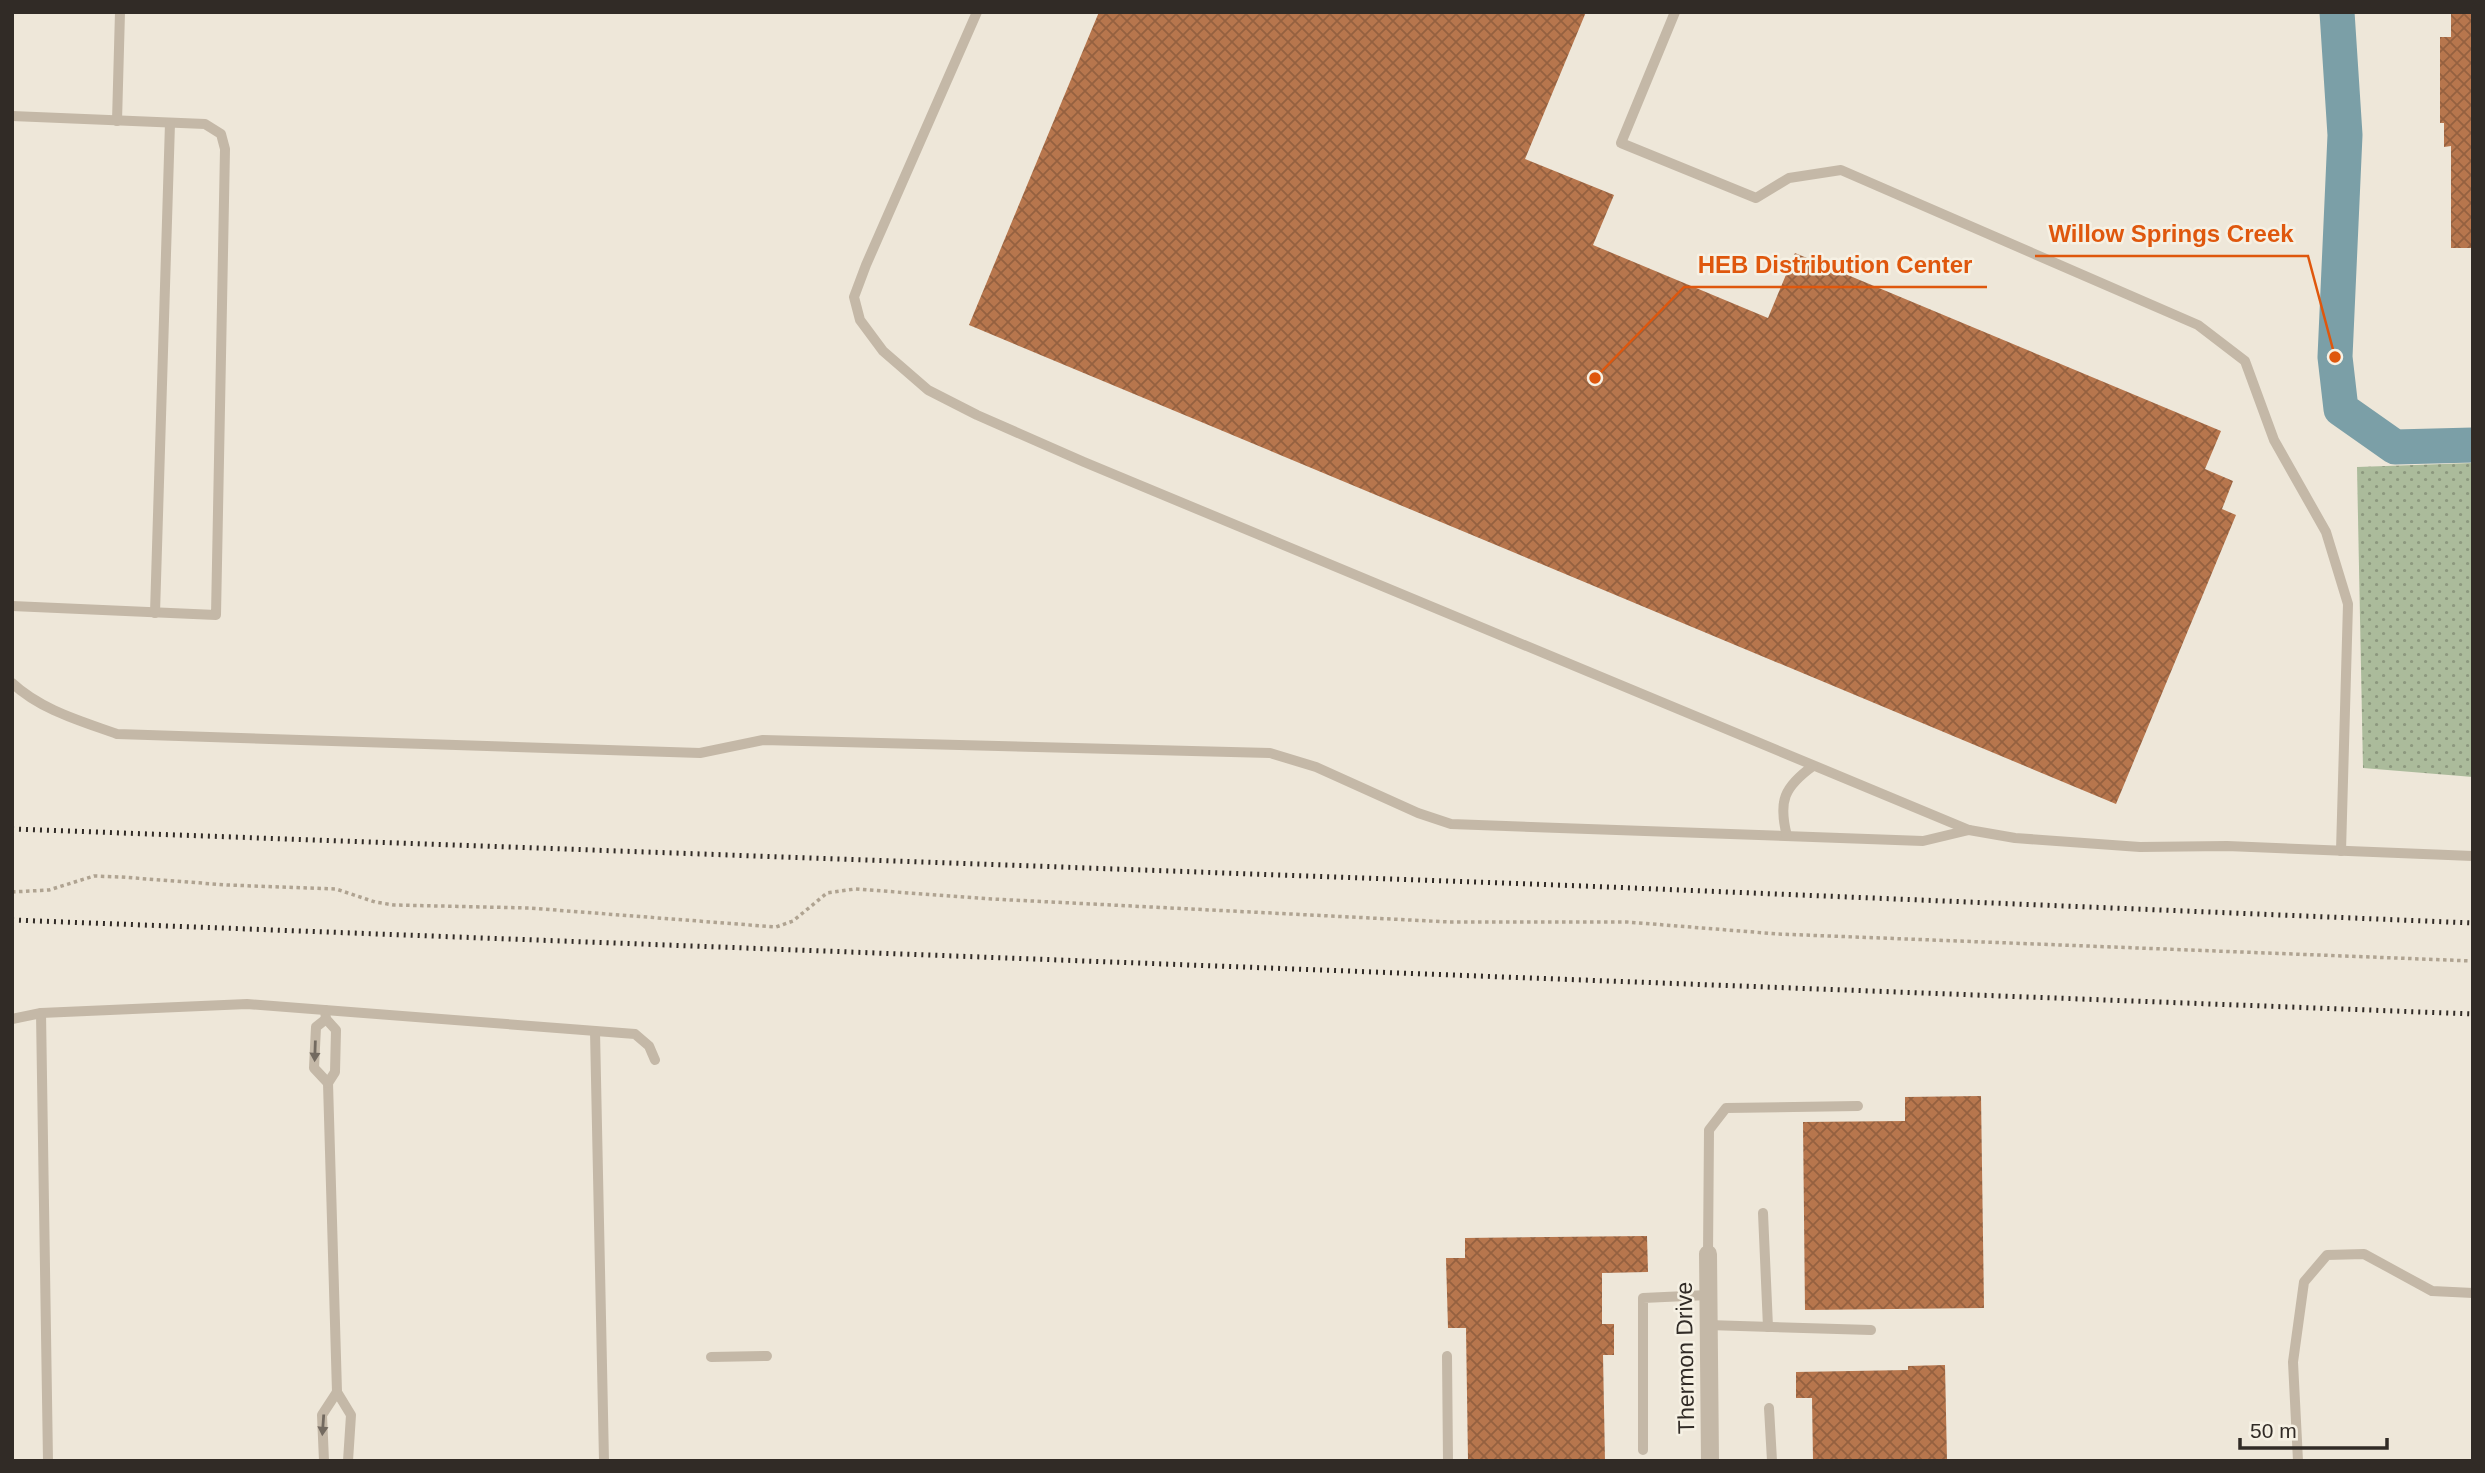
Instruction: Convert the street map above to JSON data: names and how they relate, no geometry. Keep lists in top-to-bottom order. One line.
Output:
{"streets":{"street":["Thermon Drive"]},"places":["Willow Springs Creek","HEB Distribution Center"],"scale_bar":"50 m"}
